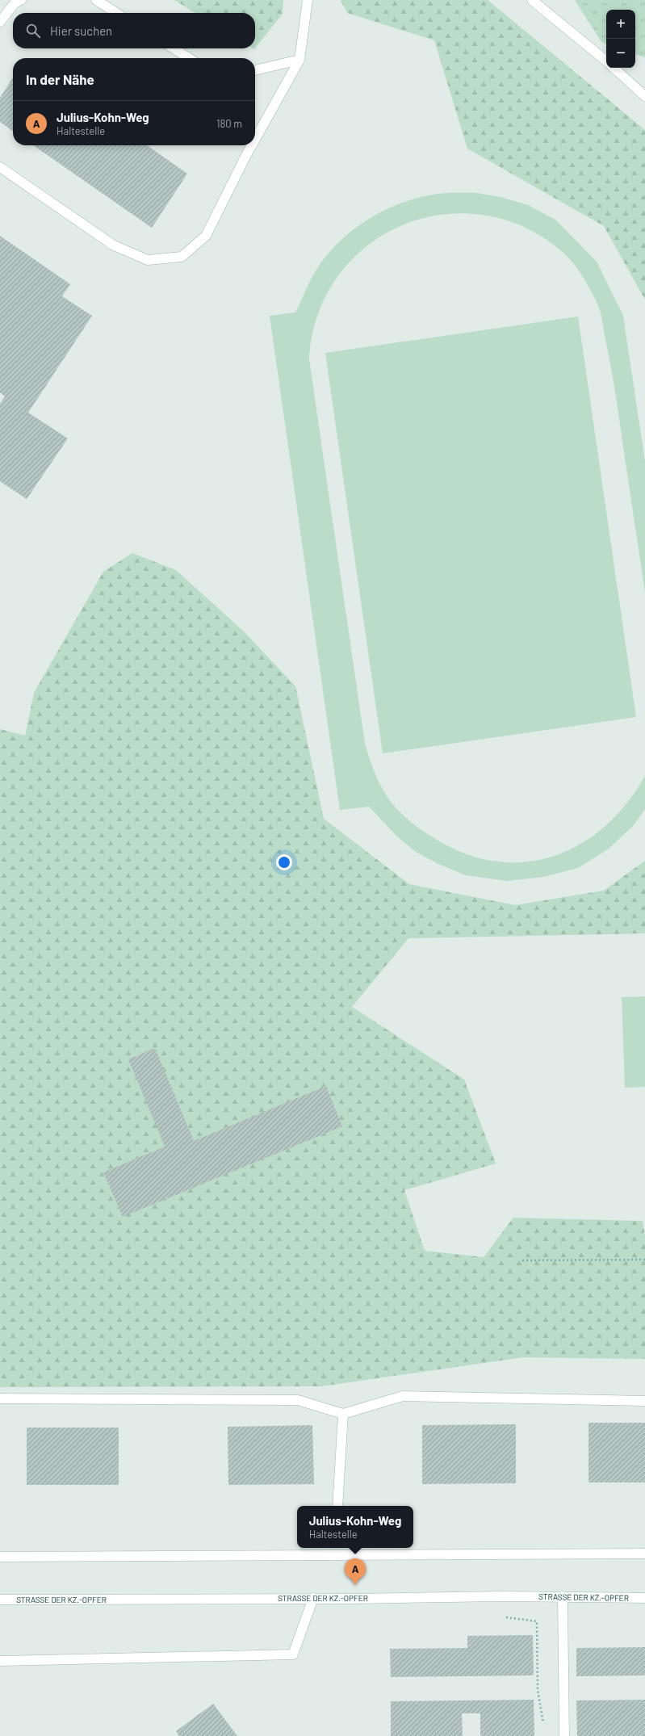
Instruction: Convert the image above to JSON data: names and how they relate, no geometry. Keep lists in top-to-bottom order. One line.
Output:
{"streets":{"street":["STRASSE DER KZ.-OPFER"]},"page":{"map_buttons":["+","−"],"search":"Hier suchen","heading":"In der Nähe","list":[{"mark":"A","name":"Julius-Kohn-Weg","note":"Haltestelle","value":"180 m"}],"popup":["Julius-Kohn-Weg","Haltestelle"],"pins":"A"}}
